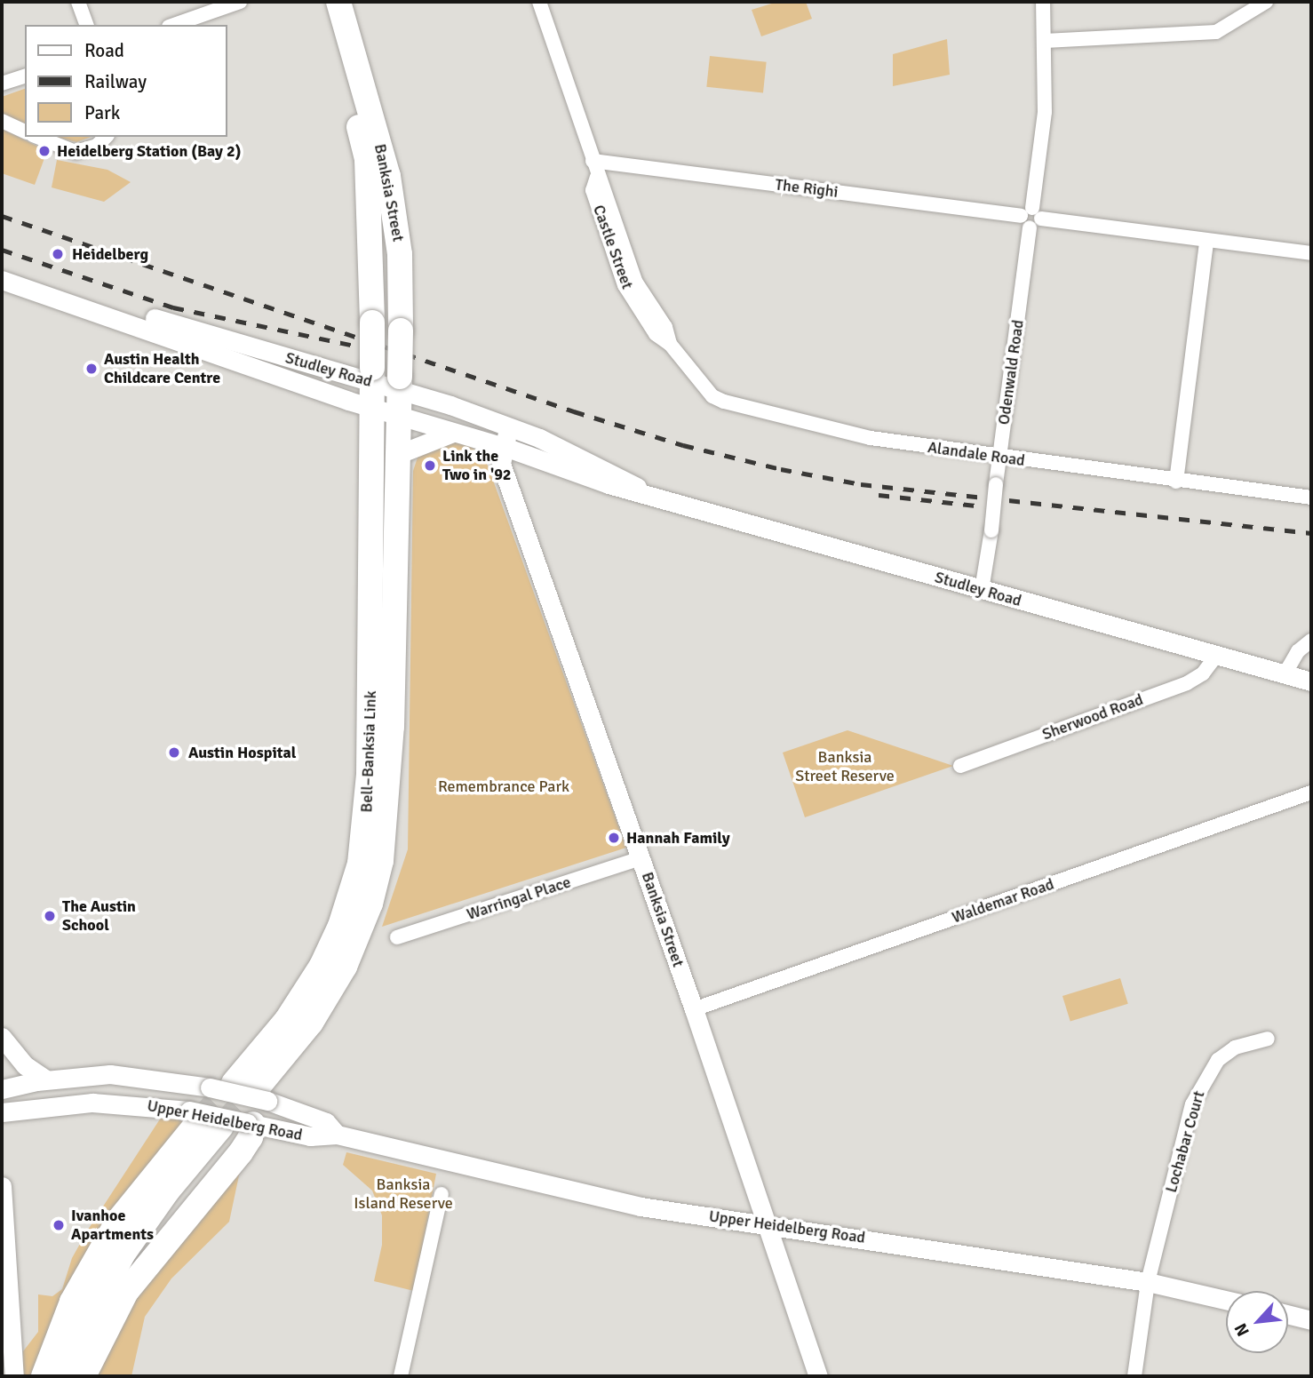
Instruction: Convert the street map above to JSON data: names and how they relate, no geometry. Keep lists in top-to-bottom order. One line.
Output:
{"streets":{"highway":["Banksia Street","Bell–Banksia Link"],"street":["The Righi","Castle Street","Studley Road","Odenwald Road","Alandale Road","Sherwood Road","Warringal Place","Waldemar Road","Upper Heidelberg Road","Lochabar Court"]},"crossings":[["The Righi","Castle Street"],["The Righi","Odenwald Road"],["Banksia Street","Studley Road"],["Banksia Street","Bell–Banksia Link"],["Banksia Street","Warringal Place"],["Banksia Street","Waldemar Road"],["Banksia Street","Upper Heidelberg Road"],["Castle Street","Alandale Road"],["Studley Road","Odenwald Road"],["Studley Road","Sherwood Road"],["Studley Road","Bell–Banksia Link"],["Odenwald Road","Alandale Road"],["Bell–Banksia Link","Upper Heidelberg Road"],["Upper Heidelberg Road","Lochabar Court"]],"parks":["Banksia Street Reserve","Remembrance Park","Banksia Island Reserve"],"places":["Heidelberg Station (Bay 2)","Heidelberg","Austin Health Childcare Centre","Link the Two in '92","Austin Hospital","Hannah Family","The Austin School","Ivanhoe Apartments"],"legend":["Road","Railway","Park"],"north":"bottom left"}
